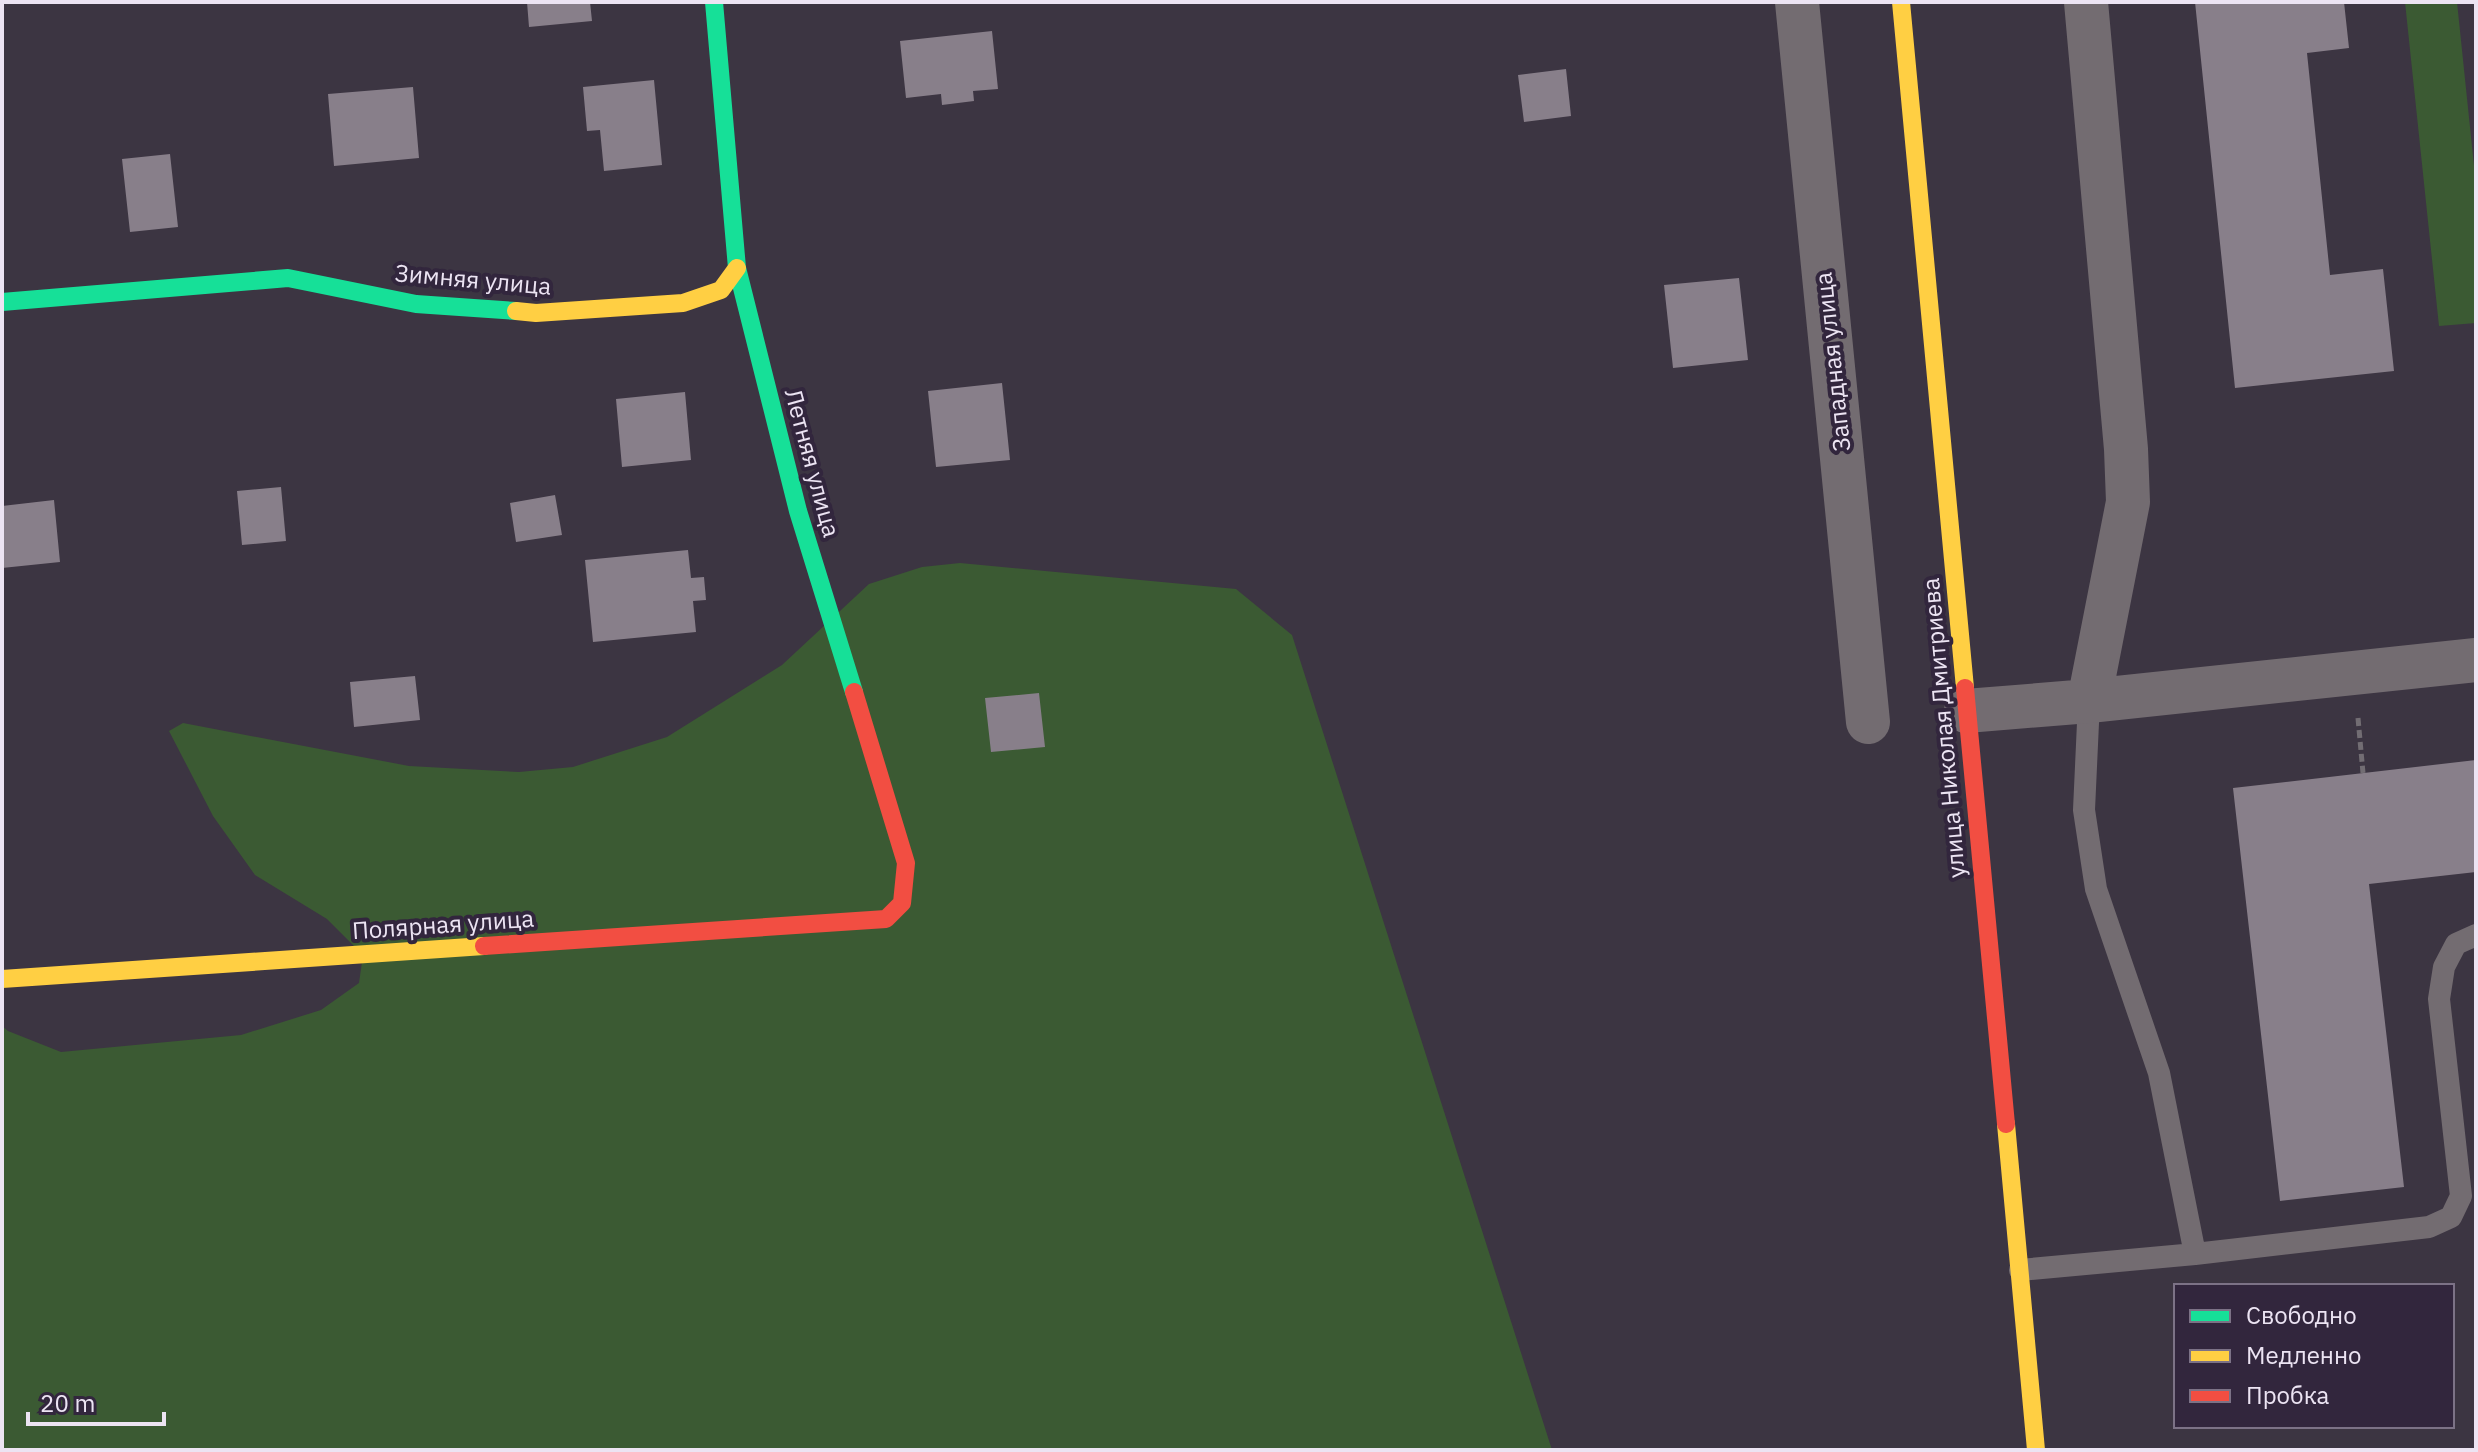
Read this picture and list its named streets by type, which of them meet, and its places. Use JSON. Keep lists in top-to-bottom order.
{
  "streets": {
    "street": [
      "Зимняя улица",
      "Западная улица",
      "Летняя улица",
      "улица Николая Дмитриева",
      "Полярная улица"
    ]
  },
  "crossings": [
    ["Зимняя улица", "Летняя улица"],
    ["Летняя улица", "Полярная улица"]
  ],
  "legend": ["Свободно", "Медленно", "Пробка"],
  "scale_bar": "20 m"
}
